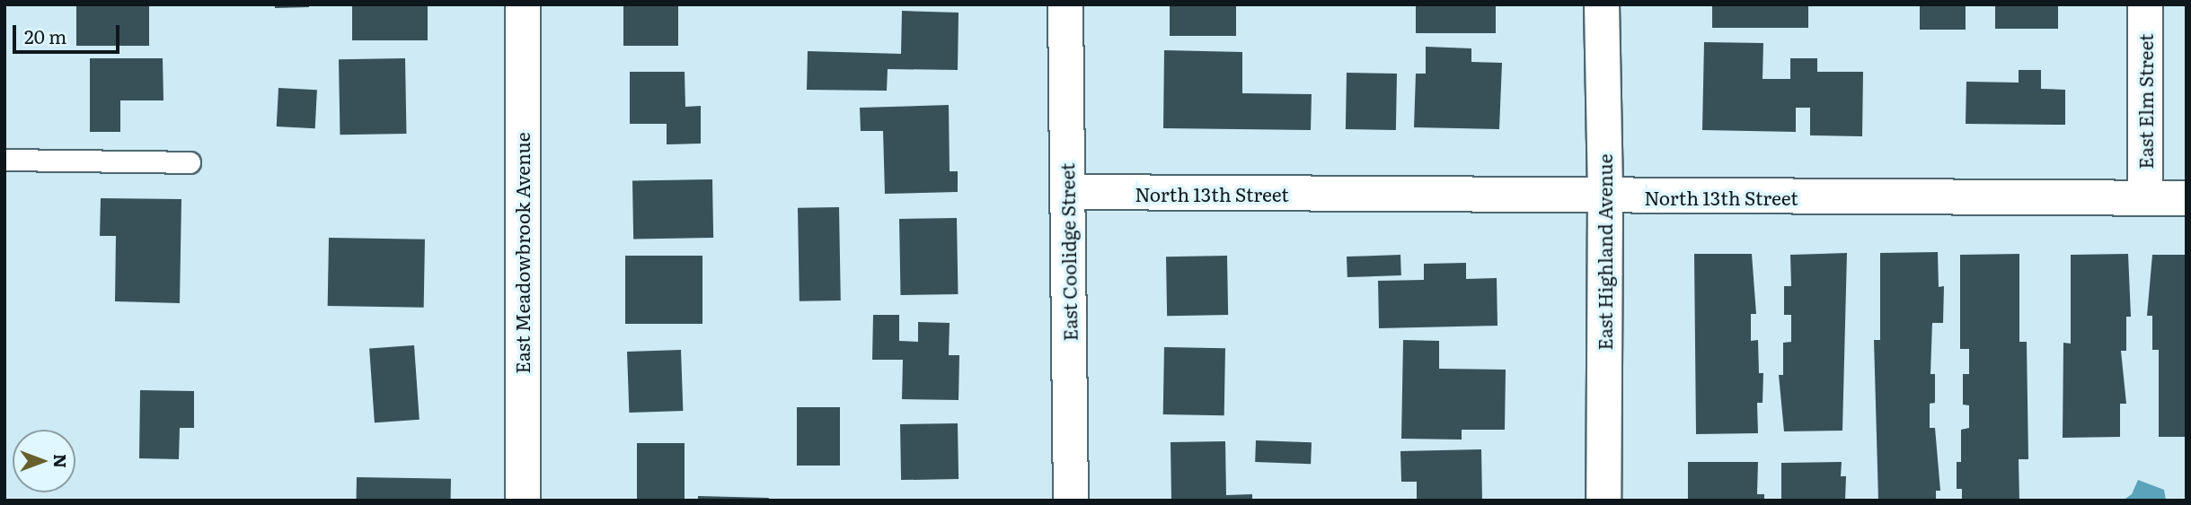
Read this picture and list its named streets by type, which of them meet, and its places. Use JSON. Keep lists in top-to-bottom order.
{
  "streets": {
    "street": [
      "East Elm Street",
      "North 13th Street",
      "East Coolidge Street",
      "East Highland Avenue",
      "East Meadowbrook Avenue"
    ]
  },
  "crossings": [
    ["East Elm Street", "North 13th Street"],
    ["North 13th Street", "East Coolidge Street"],
    ["North 13th Street", "East Highland Avenue"]
  ],
  "scale_bar": "20 m",
  "north": "right"
}
